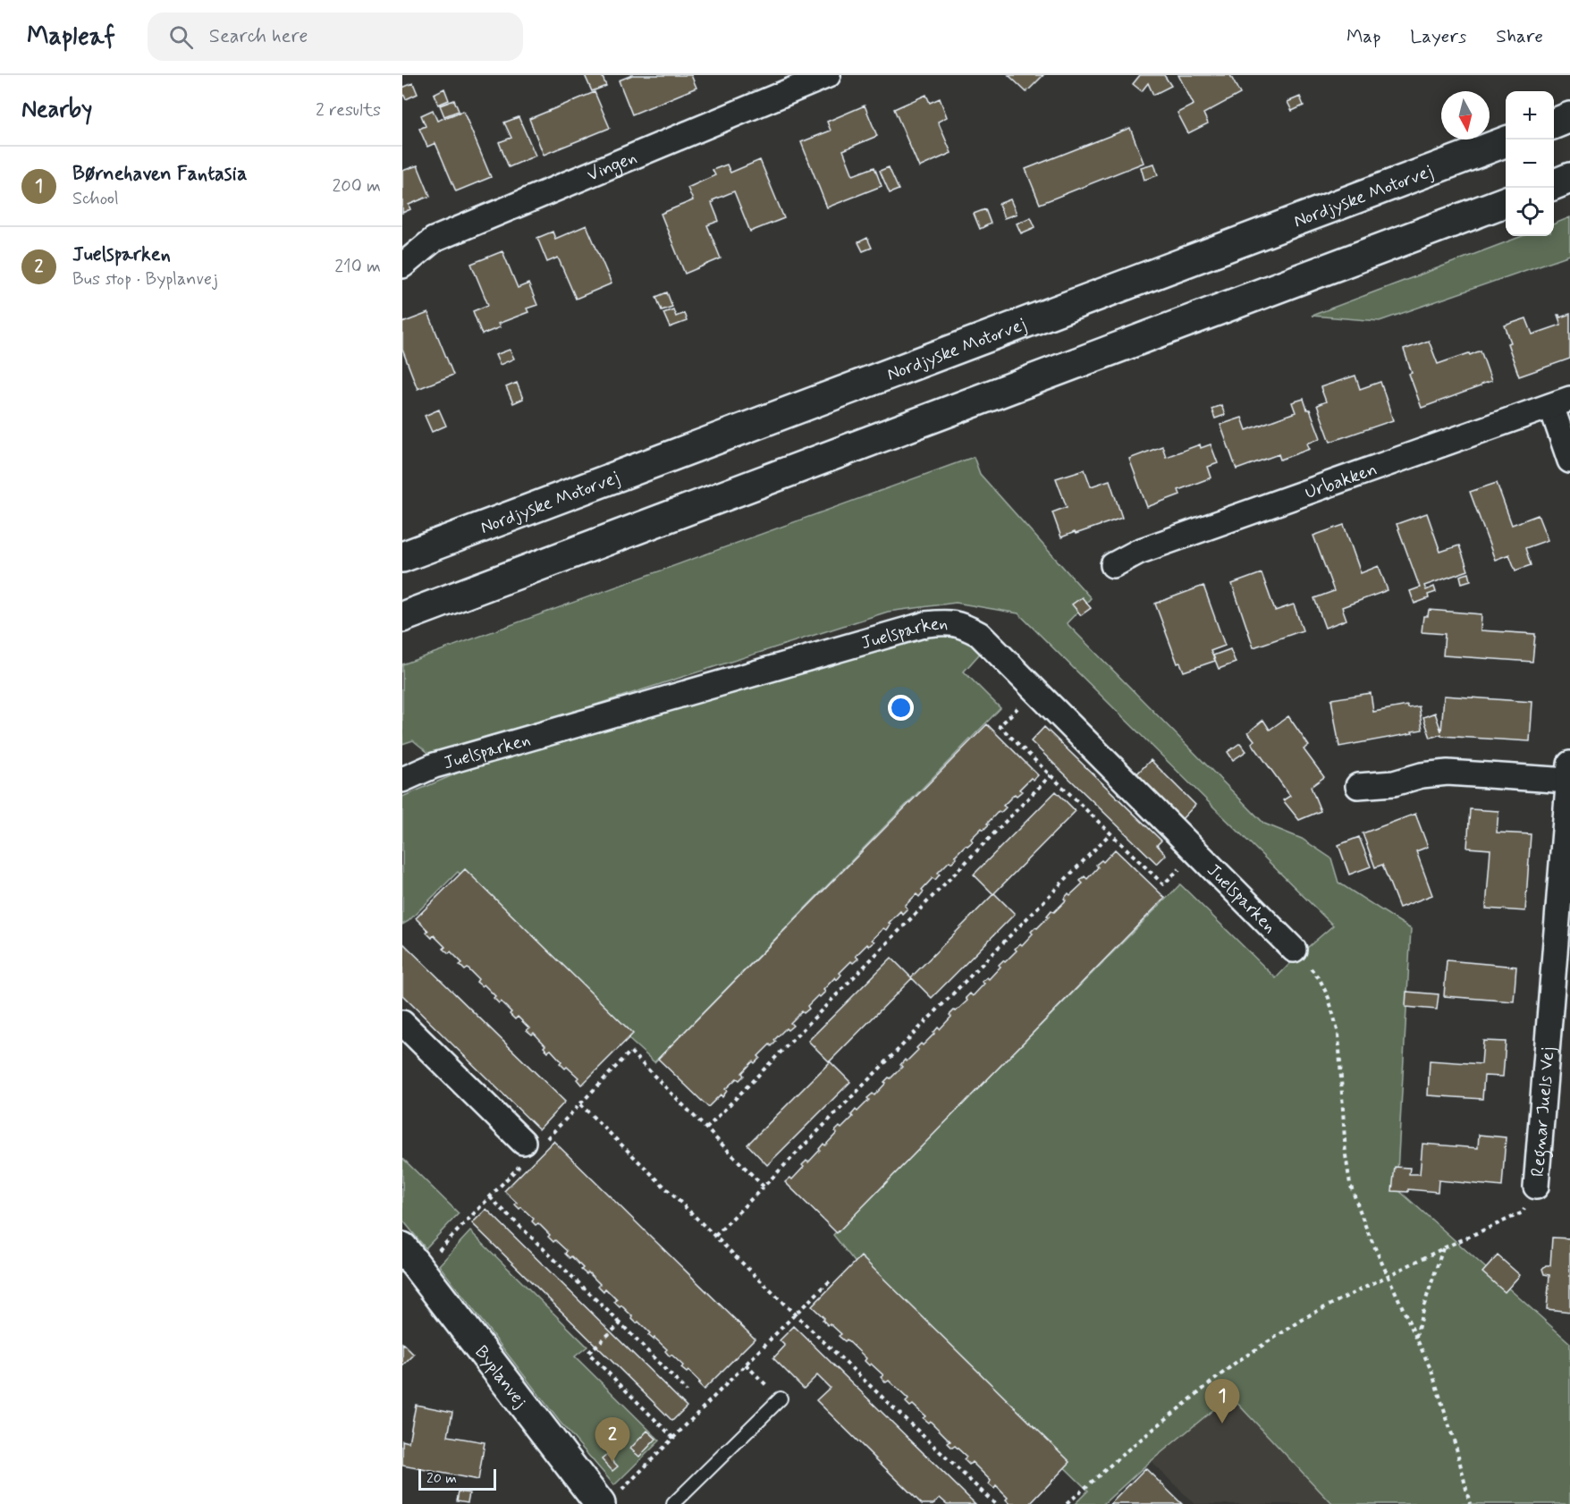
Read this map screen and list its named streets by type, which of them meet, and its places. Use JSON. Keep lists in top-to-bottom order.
{
  "streets": {
    "main road": ["Nordjyske Motorvej", "Byplanvej"],
    "street": [
      "Vingen",
      "Urbakken",
      "Juelsparken",
      "Regnar Juels Vej"
    ]
  },
  "scale_bar": "20 m",
  "north": "bottom",
  "page": {
    "header": "Mapleaf",
    "search": "Search here",
    "nav": ["Map", "Layers", "Share"],
    "heading": ["Nearby", "2 results"],
    "map_buttons": ["+", "−"],
    "list": [
      {
        "mark": "1",
        "name": "Børnehaven Fantasia",
        "note": "School",
        "value": "200 m"
      },
      {
        "mark": "2",
        "name": "Juelsparken",
        "note": "Bus stop · Byplanvej",
        "value": "210 m"
      }
    ],
    "pins": ["1", "2"],
    "scale": "20 m"
  }
}
